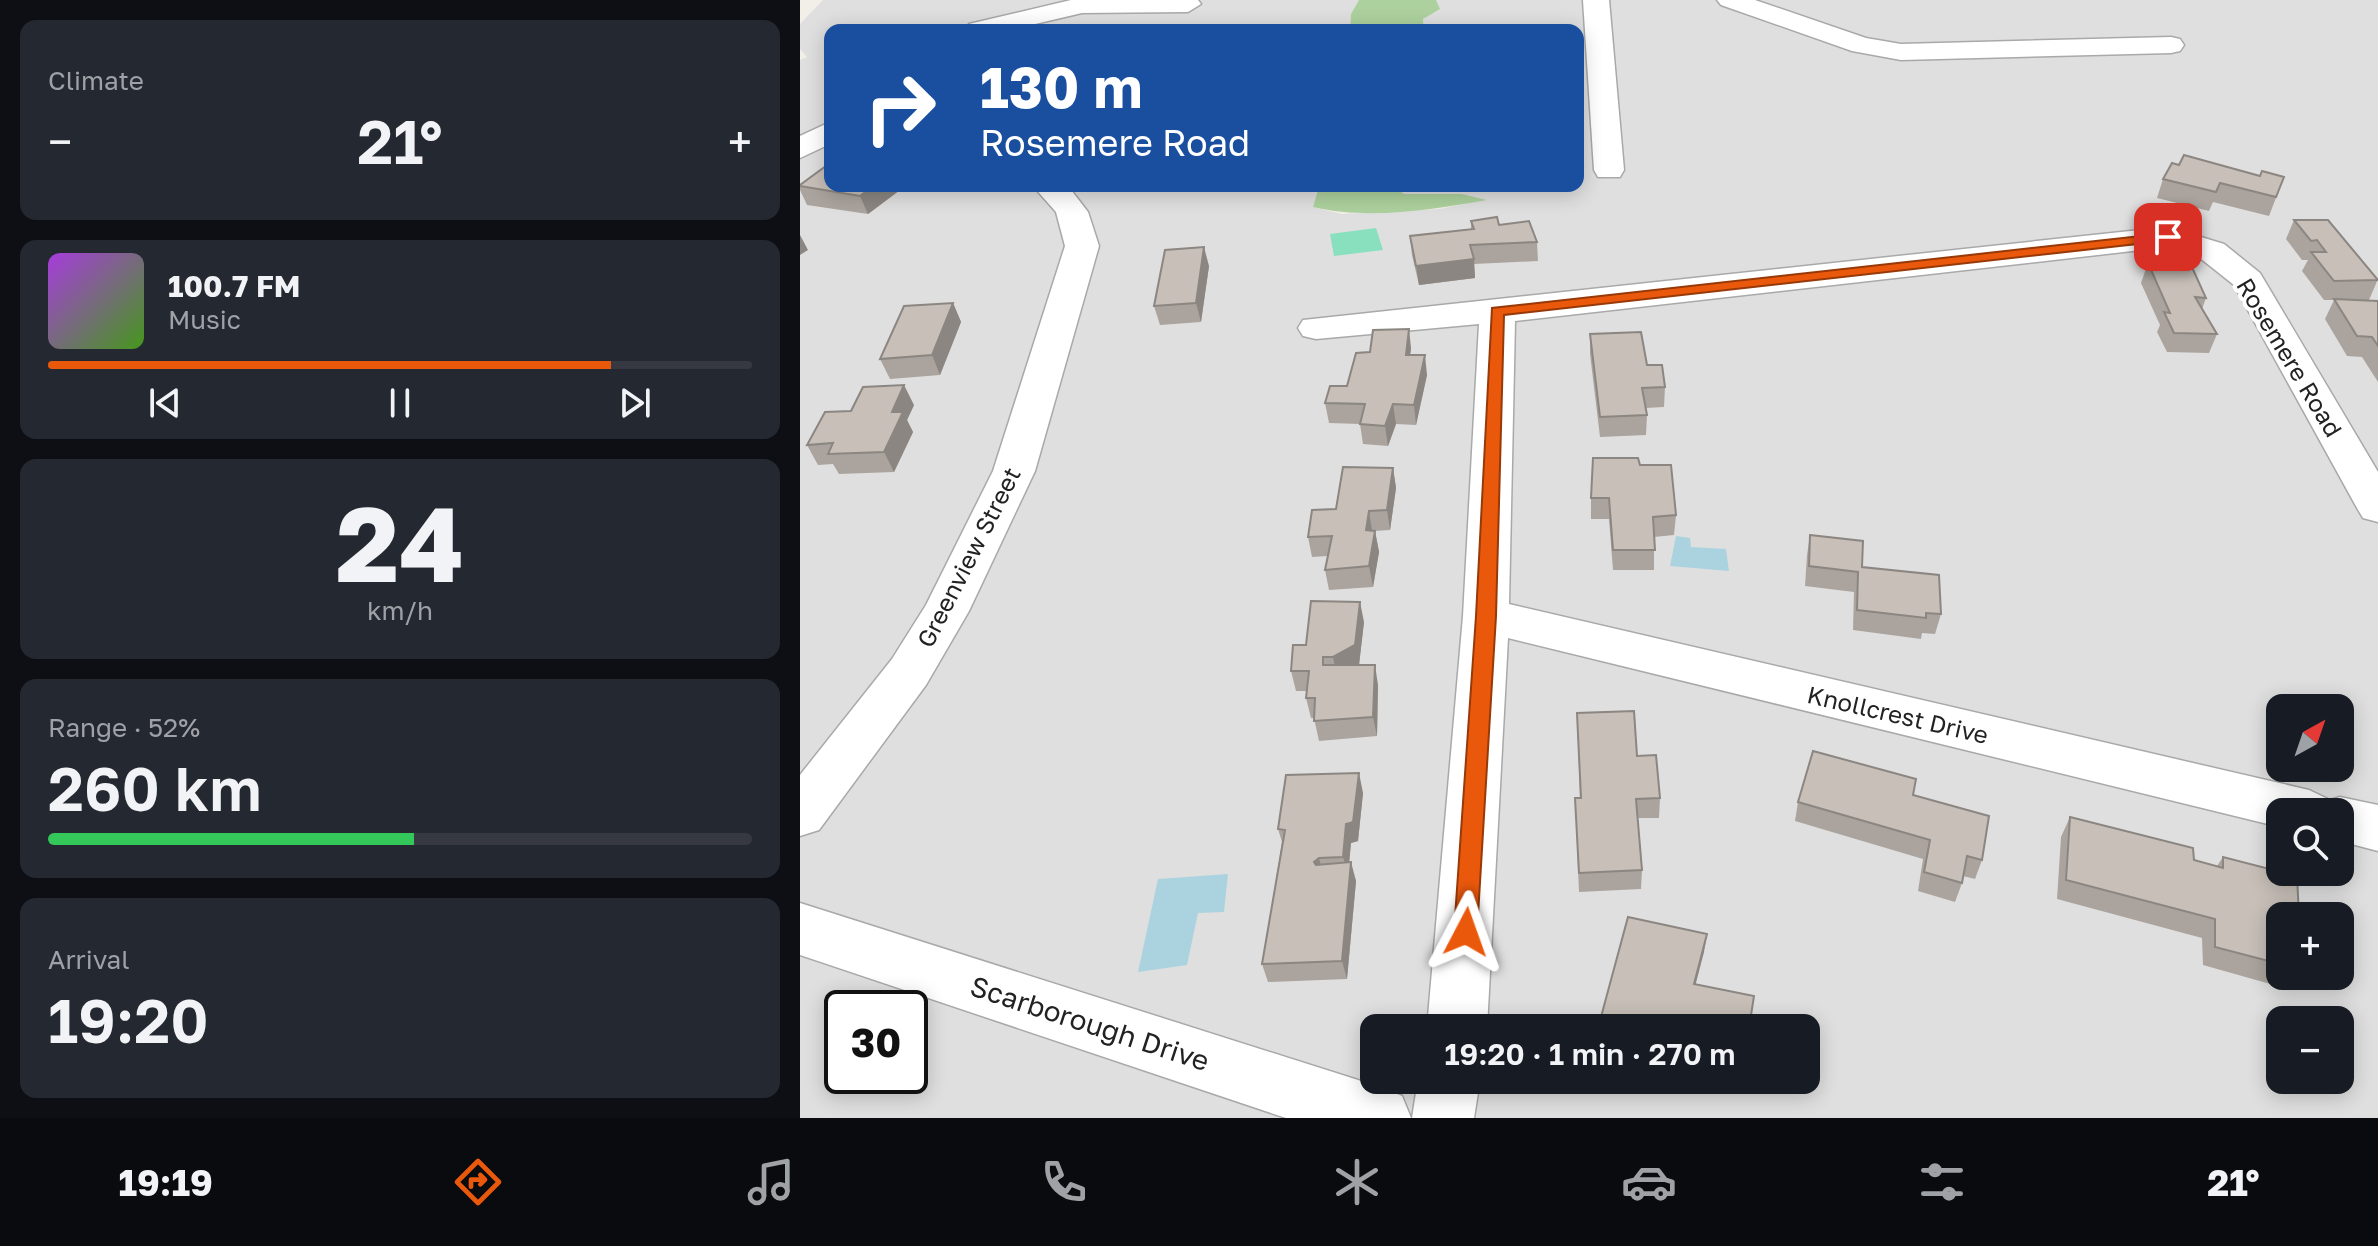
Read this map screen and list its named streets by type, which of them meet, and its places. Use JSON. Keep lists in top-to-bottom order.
{
  "streets": {
    "street": [
      "Rosemere Road",
      "Greenview Street",
      "Knollcrest Drive",
      "Scarborough Drive"
    ]
  },
  "north": "top right",
  "page": {
    "tile": [
      "Climate",
      ["24", "km/h"],
      ["Range · 52%", "260 km"],
      ["Arrival", "19:20"]
    ],
    "turn": ["130 m", "Rosemere Road"],
    "heat": ["−", "21°", "+"],
    "song": ["100.7 FM", "Music"],
    "map_buttons": ["+", "−"],
    "limit": "30",
    "trip": "19:20 · 1 min · 270 m",
    "tabs": ["19:19", "21°"]
  }
}
